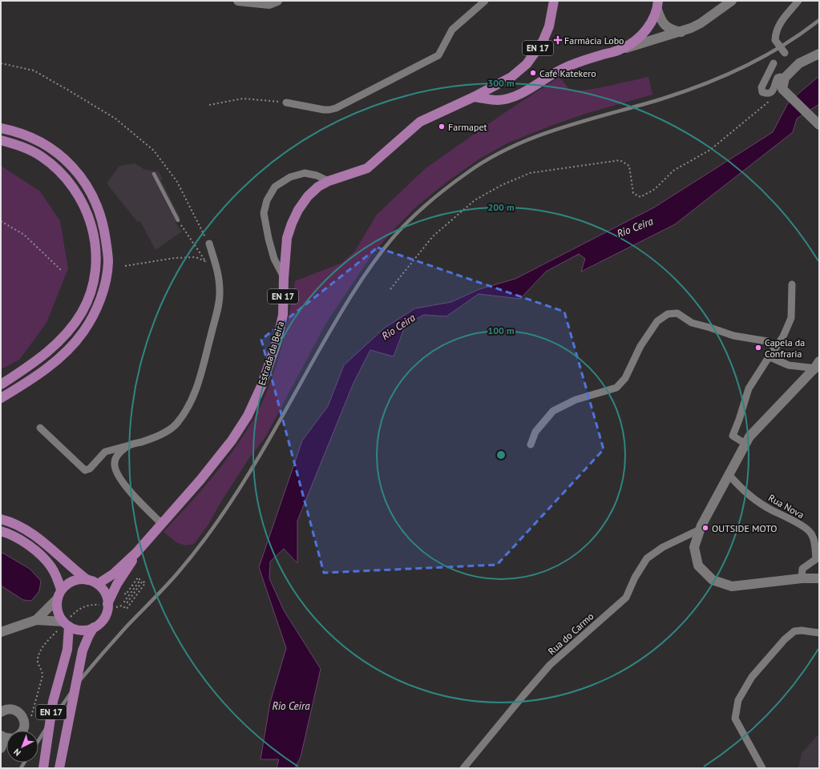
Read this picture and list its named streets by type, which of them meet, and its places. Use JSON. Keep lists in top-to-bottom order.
{
  "streets": {
    "main road": ["EN 17", "Estrada da Beira"],
    "street": ["Rua Nova", "Rua do Carmo"]
  },
  "crossings": [
    ["EN 17", "Estrada da Beira"]
  ],
  "water": ["Rio Ceira"],
  "places": {
    "health": ["Farmácia Lobo"],
    "other": [
      "Café Katekero",
      "Farmapet",
      "Capela da Confraria",
      "OUTSIDE MOTO"
    ]
  },
  "north": "bottom left",
  "rings": ["300 m", "200 m", "100 m"]
}
